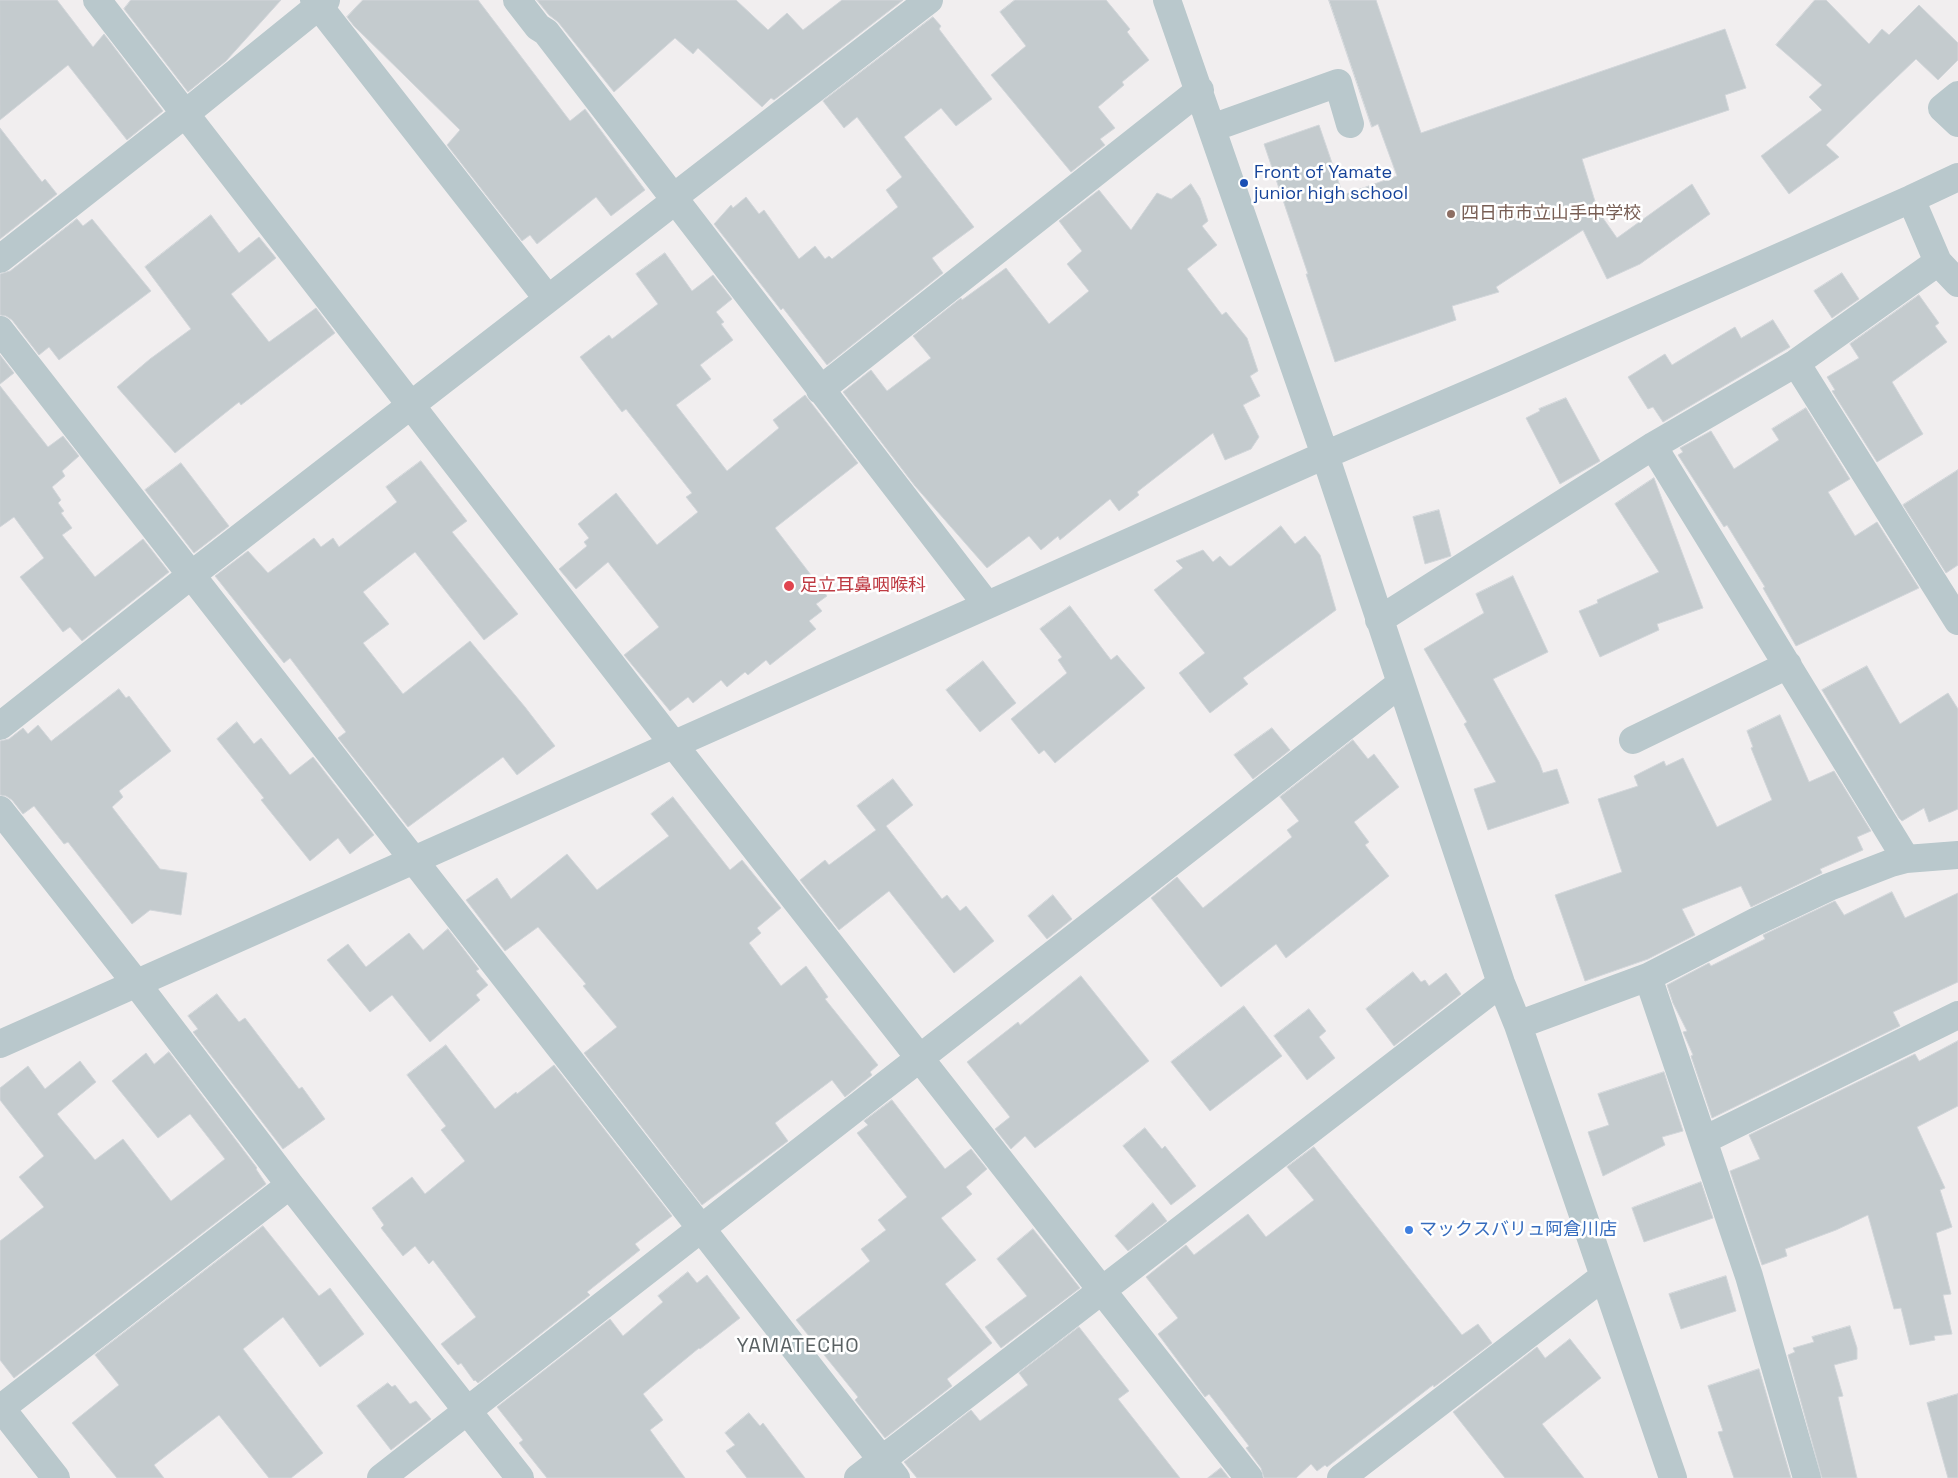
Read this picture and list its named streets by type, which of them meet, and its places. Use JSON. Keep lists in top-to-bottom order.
{
  "districts": ["YAMATECHO"],
  "places": [
    "Front of Yamate junior high school",
    "四日市市立山手中学校",
    "足立耳鼻咽喉科",
    "マックスバリュ阿倉川店"
  ]
}
